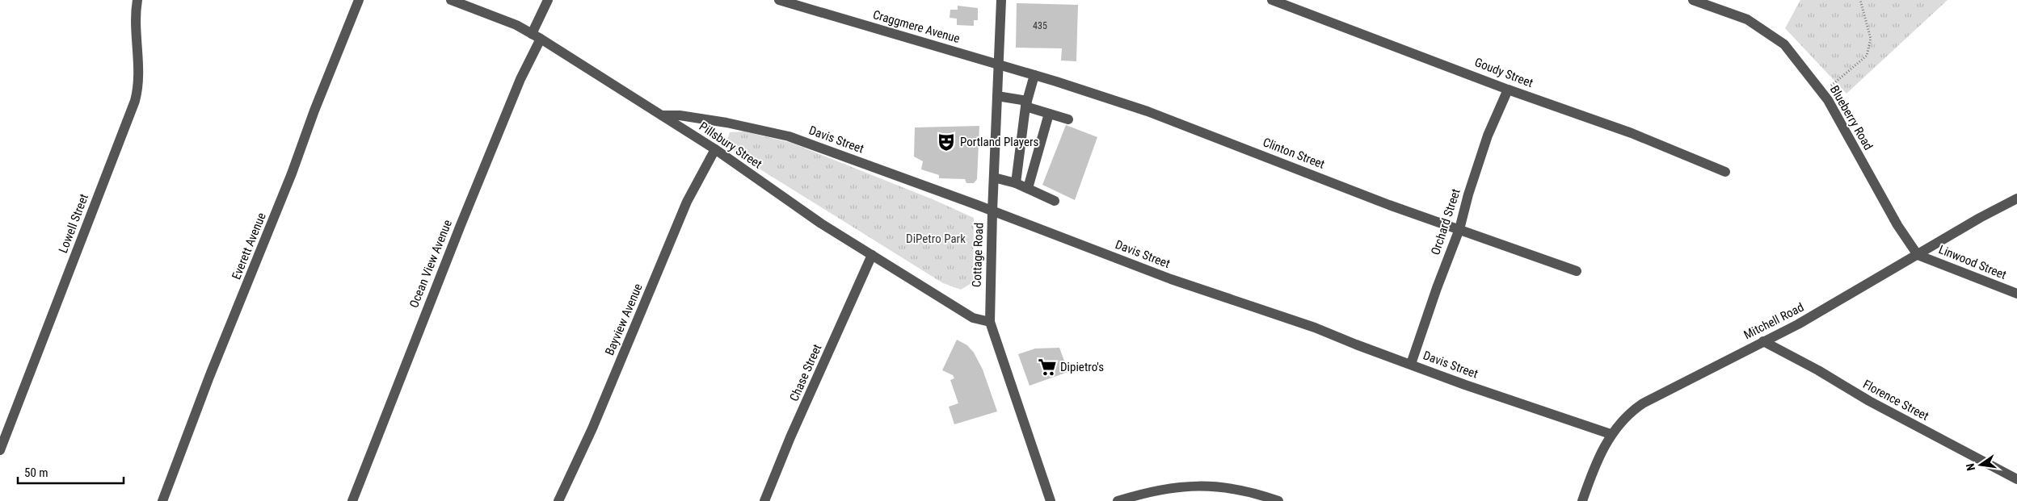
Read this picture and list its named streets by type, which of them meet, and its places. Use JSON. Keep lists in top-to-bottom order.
{
  "streets": {
    "street": [
      "Craggmere Avenue",
      "Goudy Street",
      "Blueberry Road",
      "Davis Street",
      "Pillsbury Street",
      "Clinton Street",
      "Orchard Street",
      "Lowell Street",
      "Everett Avenue",
      "Cottage Road",
      "Linwood Street",
      "Ocean View Avenue",
      "Bayview Avenue",
      "Mitchell Road",
      "Chase Street",
      "Florence Street"
    ]
  },
  "crossings": [
    ["Craggmere Avenue", "Clinton Street"],
    ["Craggmere Avenue", "Cottage Road"],
    ["Goudy Street", "Orchard Street"],
    ["Blueberry Road", "Linwood Street"],
    ["Blueberry Road", "Mitchell Road"],
    ["Davis Street", "Pillsbury Street"],
    ["Davis Street", "Orchard Street"],
    ["Davis Street", "Cottage Road"],
    ["Davis Street", "Mitchell Road"],
    ["Pillsbury Street", "Cottage Road"],
    ["Pillsbury Street", "Ocean View Avenue"],
    ["Pillsbury Street", "Bayview Avenue"],
    ["Pillsbury Street", "Chase Street"],
    ["Clinton Street", "Orchard Street"],
    ["Clinton Street", "Cottage Road"],
    ["Linwood Street", "Mitchell Road"],
    ["Mitchell Road", "Florence Street"]
  ],
  "parks": ["DiPetro Park"],
  "places": {
    "theatre": ["Portland Players"],
    "supermarket": ["Dipietro's"]
  },
  "house_numbers": ["435"],
  "scale_bar": "50 m",
  "north": "left"
}
